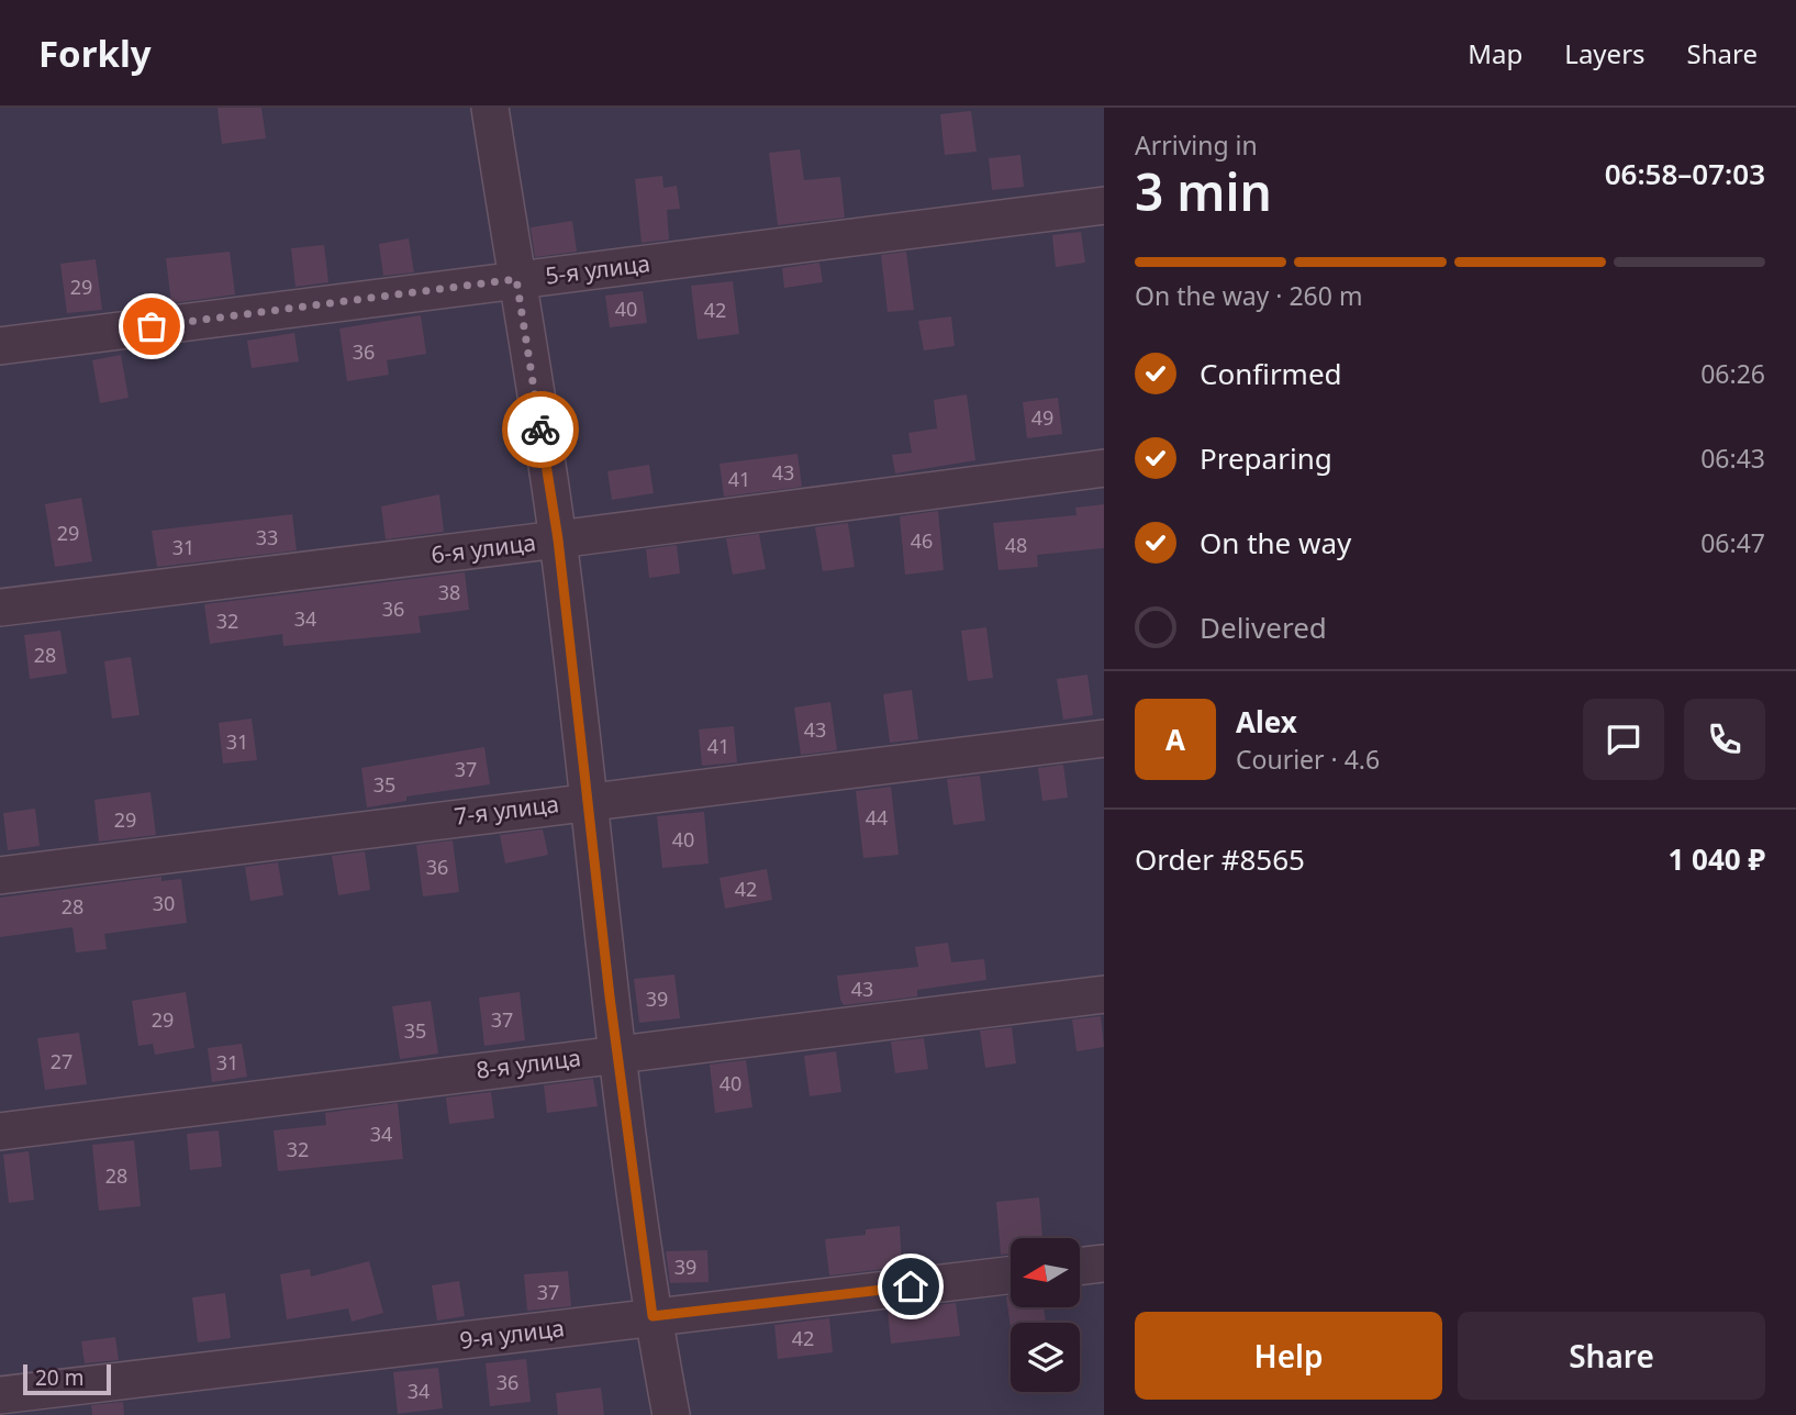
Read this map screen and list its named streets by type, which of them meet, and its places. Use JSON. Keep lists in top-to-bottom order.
{
  "streets": {
    "street": [
      "5-я улица",
      "6-я улица",
      "7-я улица",
      "8-я улица",
      "9-я улица"
    ]
  },
  "house_numbers": [
    "29",
    "40",
    "42",
    "36",
    "49",
    "43",
    "41",
    "29",
    "33",
    "46",
    "48",
    "31",
    "38",
    "36",
    "34",
    "32",
    "28",
    "43",
    "31",
    "41",
    "37",
    "35",
    "44",
    "29",
    "40",
    "36",
    "42",
    "30",
    "28",
    "43",
    "39",
    "29",
    "37",
    "35",
    "27",
    "31",
    "40",
    "34",
    "32",
    "28",
    "39",
    "37",
    "42",
    "36",
    "34"
  ],
  "scale_bar": "20 m",
  "north": "left",
  "page": {
    "header": "Forkly",
    "nav": ["Map", "Layers", "Share"],
    "heading": ["3 min", "Arriving in", "06:58–07:03"],
    "panel": [
      "Alex",
      "Courier · 4.6",
      "Order #8565",
      "1 040 ₽"
    ],
    "bar": "On the way · 260 m",
    "list": [
      ["Confirmed", "06:26"],
      ["Preparing", "06:43"],
      ["On the way", "06:47"],
      "Delivered"
    ],
    "round": "A",
    "buttons": ["Help", "Share"],
    "scale": "20 m"
  }
}
